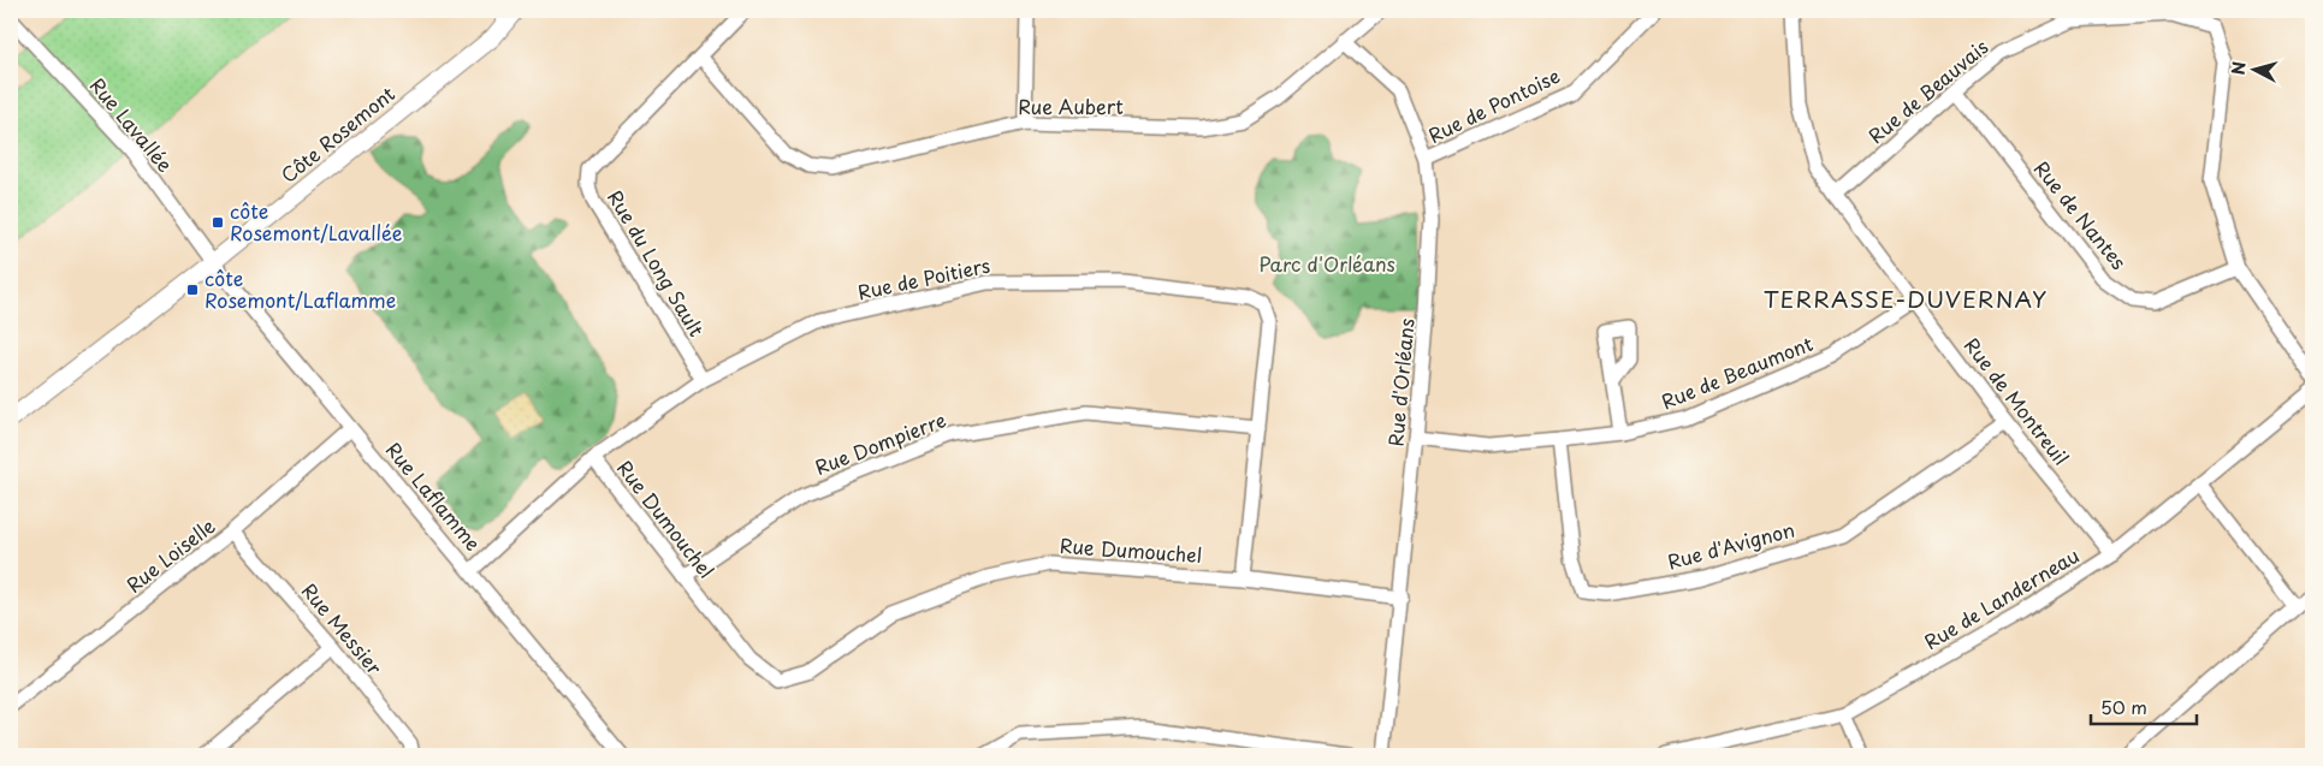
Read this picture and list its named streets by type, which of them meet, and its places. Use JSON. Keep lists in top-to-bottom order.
{
  "streets": {
    "street": [
      "Rue de Beauvais",
      "Rue de Pontoise",
      "Rue Aubert",
      "Rue Lavallée",
      "Côte Rosemont",
      "Rue de Nantes",
      "Rue du Long Sault",
      "Rue de Poitiers",
      "Rue de Beaumont",
      "Rue d'Orléans",
      "Rue de Montreuil",
      "Rue Dompierre",
      "Rue Laflamme",
      "Rue Dumouchel",
      "Rue d'Avignon",
      "Rue Loiselle",
      "Rue de Landerneau",
      "Rue Messier"
    ]
  },
  "crossings": [
    ["Rue de Beauvais", "Rue de Nantes"],
    ["Rue de Beauvais", "Rue de Montreuil"],
    ["Rue de Pontoise", "Rue d'Orléans"],
    ["Rue Aubert", "Rue du Long Sault"],
    ["Rue Aubert", "Rue d'Orléans"],
    ["Rue Lavallée", "Côte Rosemont"],
    ["Rue Lavallée", "Rue Laflamme"],
    ["Côte Rosemont", "Rue Laflamme"],
    ["Rue du Long Sault", "Rue de Poitiers"],
    ["Rue de Poitiers", "Rue Dompierre"],
    ["Rue de Poitiers", "Rue Laflamme"],
    ["Rue de Poitiers", "Rue Dumouchel"],
    ["Rue de Beaumont", "Rue d'Orléans"],
    ["Rue de Beaumont", "Rue de Montreuil"],
    ["Rue de Beaumont", "Rue d'Avignon"],
    ["Rue d'Orléans", "Rue Dumouchel"],
    ["Rue de Montreuil", "Rue d'Avignon"],
    ["Rue de Montreuil", "Rue de Landerneau"],
    ["Rue Dompierre", "Rue Dumouchel"],
    ["Rue Laflamme", "Rue Loiselle"],
    ["Rue Loiselle", "Rue Messier"]
  ],
  "districts": ["TERRASSE-DUVERNAY"],
  "parks": ["Parc d'Orléans"],
  "places": {
    "transit": ["côte Rosemont/Lavallée", "côte Rosemont/Laflamme"]
  },
  "scale_bar": "50 m",
  "north": "left"
}
